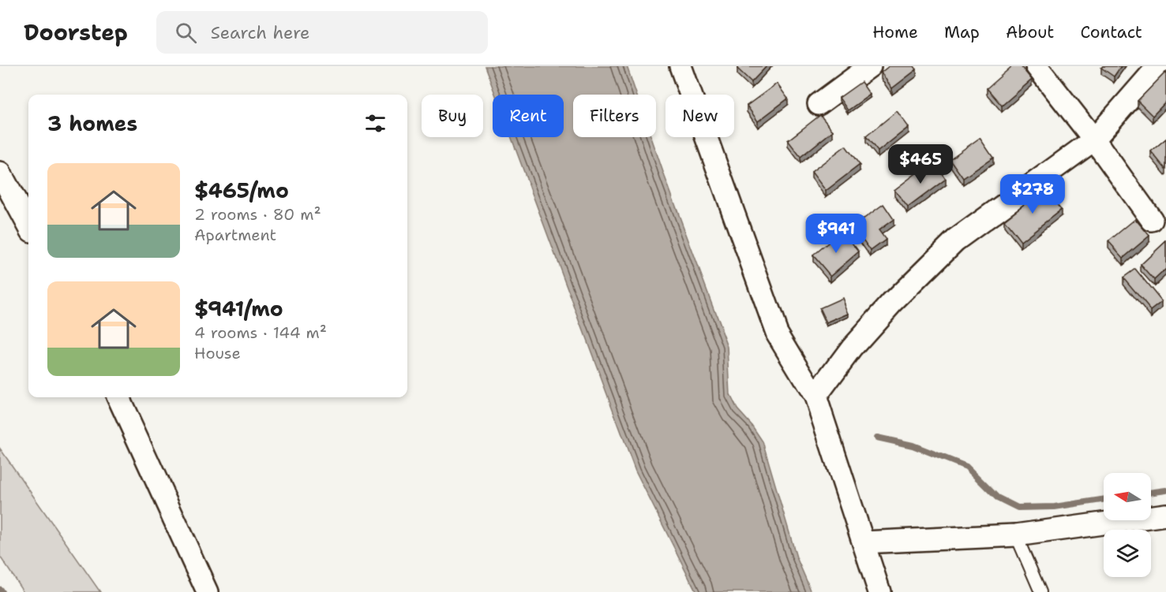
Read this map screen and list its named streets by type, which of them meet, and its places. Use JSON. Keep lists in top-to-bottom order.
{
  "north": "left",
  "page": {
    "header": "Doorstep",
    "search": "Search here",
    "nav": [
      "Home",
      "Map",
      "About",
      "Contact"
    ],
    "chip": [
      "Buy",
      "Rent",
      "Filters",
      "New"
    ],
    "heading": "3 homes",
    "price": ["$465", "$278", "$941"],
    "list": [
      {
        "name": "$465/mo",
        "note": "2 rooms · 80 m² · Apartment"
      },
      {
        "name": "$941/mo",
        "note": "4 rooms · 144 m² · House"
      }
    ]
  }
}
